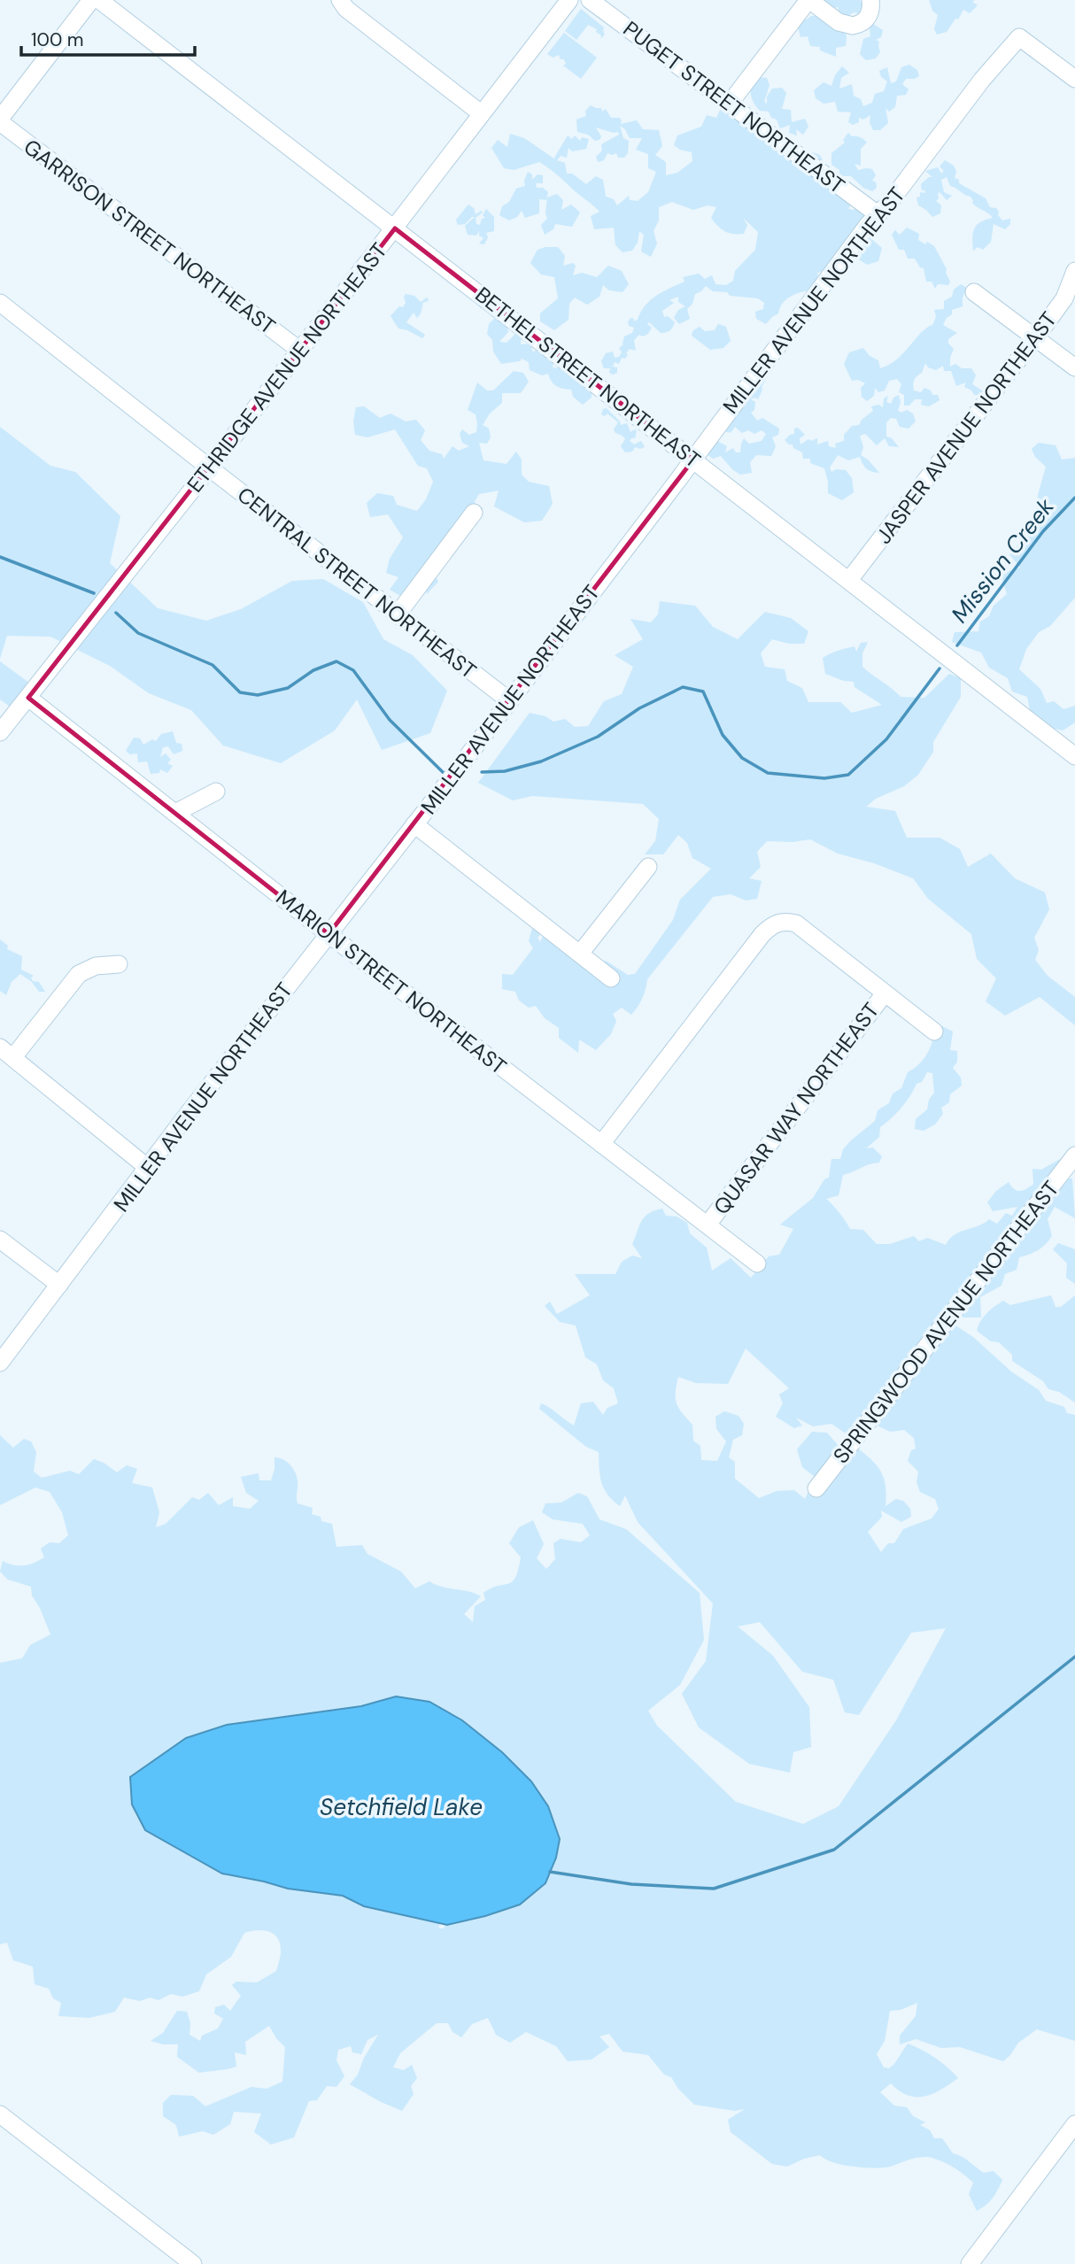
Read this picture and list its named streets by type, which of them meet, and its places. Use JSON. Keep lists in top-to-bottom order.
{
  "streets": {
    "street": [
      "PUGET STREET NORTHEAST",
      "GARRISON STREET NORTHEAST",
      "MILLER AVENUE NORTHEAST",
      "ETHRIDGE AVENUE NORTHEAST",
      "BETHEL STREET NORTHEAST",
      "JASPER AVENUE NORTHEAST",
      "CENTRAL STREET NORTHEAST",
      "MARION STREET NORTHEAST",
      "QUASAR WAY NORTHEAST",
      "SPRINGWOOD AVENUE NORTHEAST"
    ]
  },
  "crossings": [
    ["PUGET STREET NORTHEAST", "MILLER AVENUE NORTHEAST"],
    ["GARRISON STREET NORTHEAST", "ETHRIDGE AVENUE NORTHEAST"],
    ["MILLER AVENUE NORTHEAST", "BETHEL STREET NORTHEAST"],
    ["MILLER AVENUE NORTHEAST", "CENTRAL STREET NORTHEAST"],
    ["MILLER AVENUE NORTHEAST", "MARION STREET NORTHEAST"],
    ["ETHRIDGE AVENUE NORTHEAST", "BETHEL STREET NORTHEAST"],
    ["ETHRIDGE AVENUE NORTHEAST", "CENTRAL STREET NORTHEAST"],
    ["ETHRIDGE AVENUE NORTHEAST", "MARION STREET NORTHEAST"],
    ["BETHEL STREET NORTHEAST", "JASPER AVENUE NORTHEAST"],
    ["MARION STREET NORTHEAST", "QUASAR WAY NORTHEAST"]
  ],
  "water": ["Mission Creek", "Setchfield Lake"],
  "scale_bar": "100 m"
}
